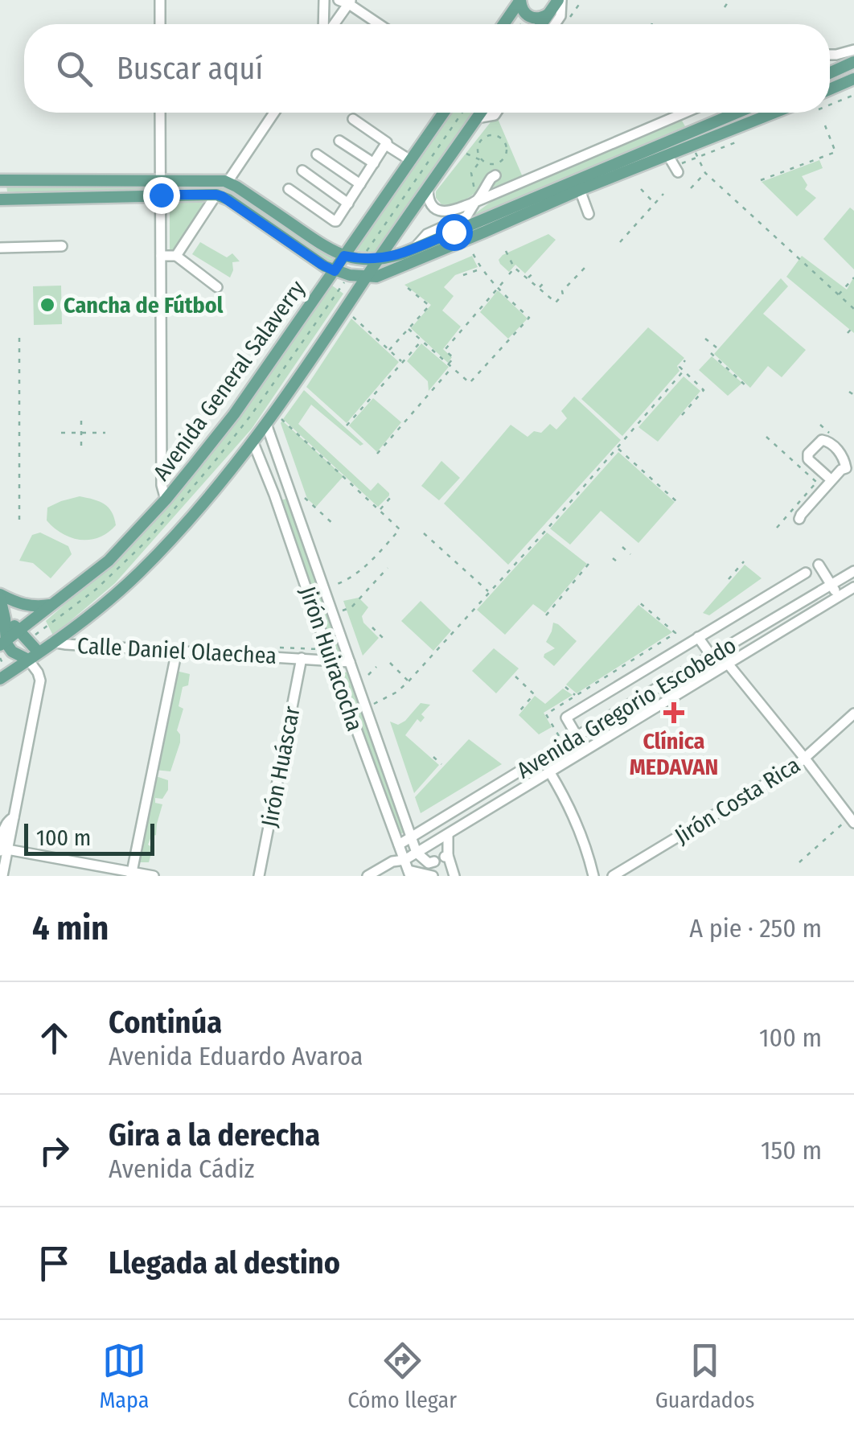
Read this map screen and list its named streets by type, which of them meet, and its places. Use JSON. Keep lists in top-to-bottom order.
{
  "streets": {
    "main road": ["Avenida General Salaverry"],
    "street": [
      "Calle Daniel Olaechea",
      "Jirón Huiracocha",
      "Avenida Gregorio Escobedo",
      "Jirón Huáscar",
      "Jirón Costa Rica"
    ]
  },
  "crossings": [
    ["Calle Daniel Olaechea", "Jirón Huiracocha"],
    ["Calle Daniel Olaechea", "Jirón Huáscar"],
    ["Jirón Huiracocha", "Avenida Gregorio Escobedo"]
  ],
  "places": {
    "other": ["Cancha de Fútbol"],
    "health": ["Clínica MEDAVAN"]
  },
  "scale_bar": "100 m",
  "page": {
    "search": "Buscar aquí",
    "scale": "100 m",
    "heading": ["4 min", "A pie · 250 m"],
    "list": [
      ["Continúa", "Avenida Eduardo Avaroa", "100 m"],
      ["Gira a la derecha", "Avenida Cádiz", "150 m"],
      "Llegada al destino"
    ],
    "nav": ["Mapa", "Cómo llegar", "Guardados"]
  }
}
